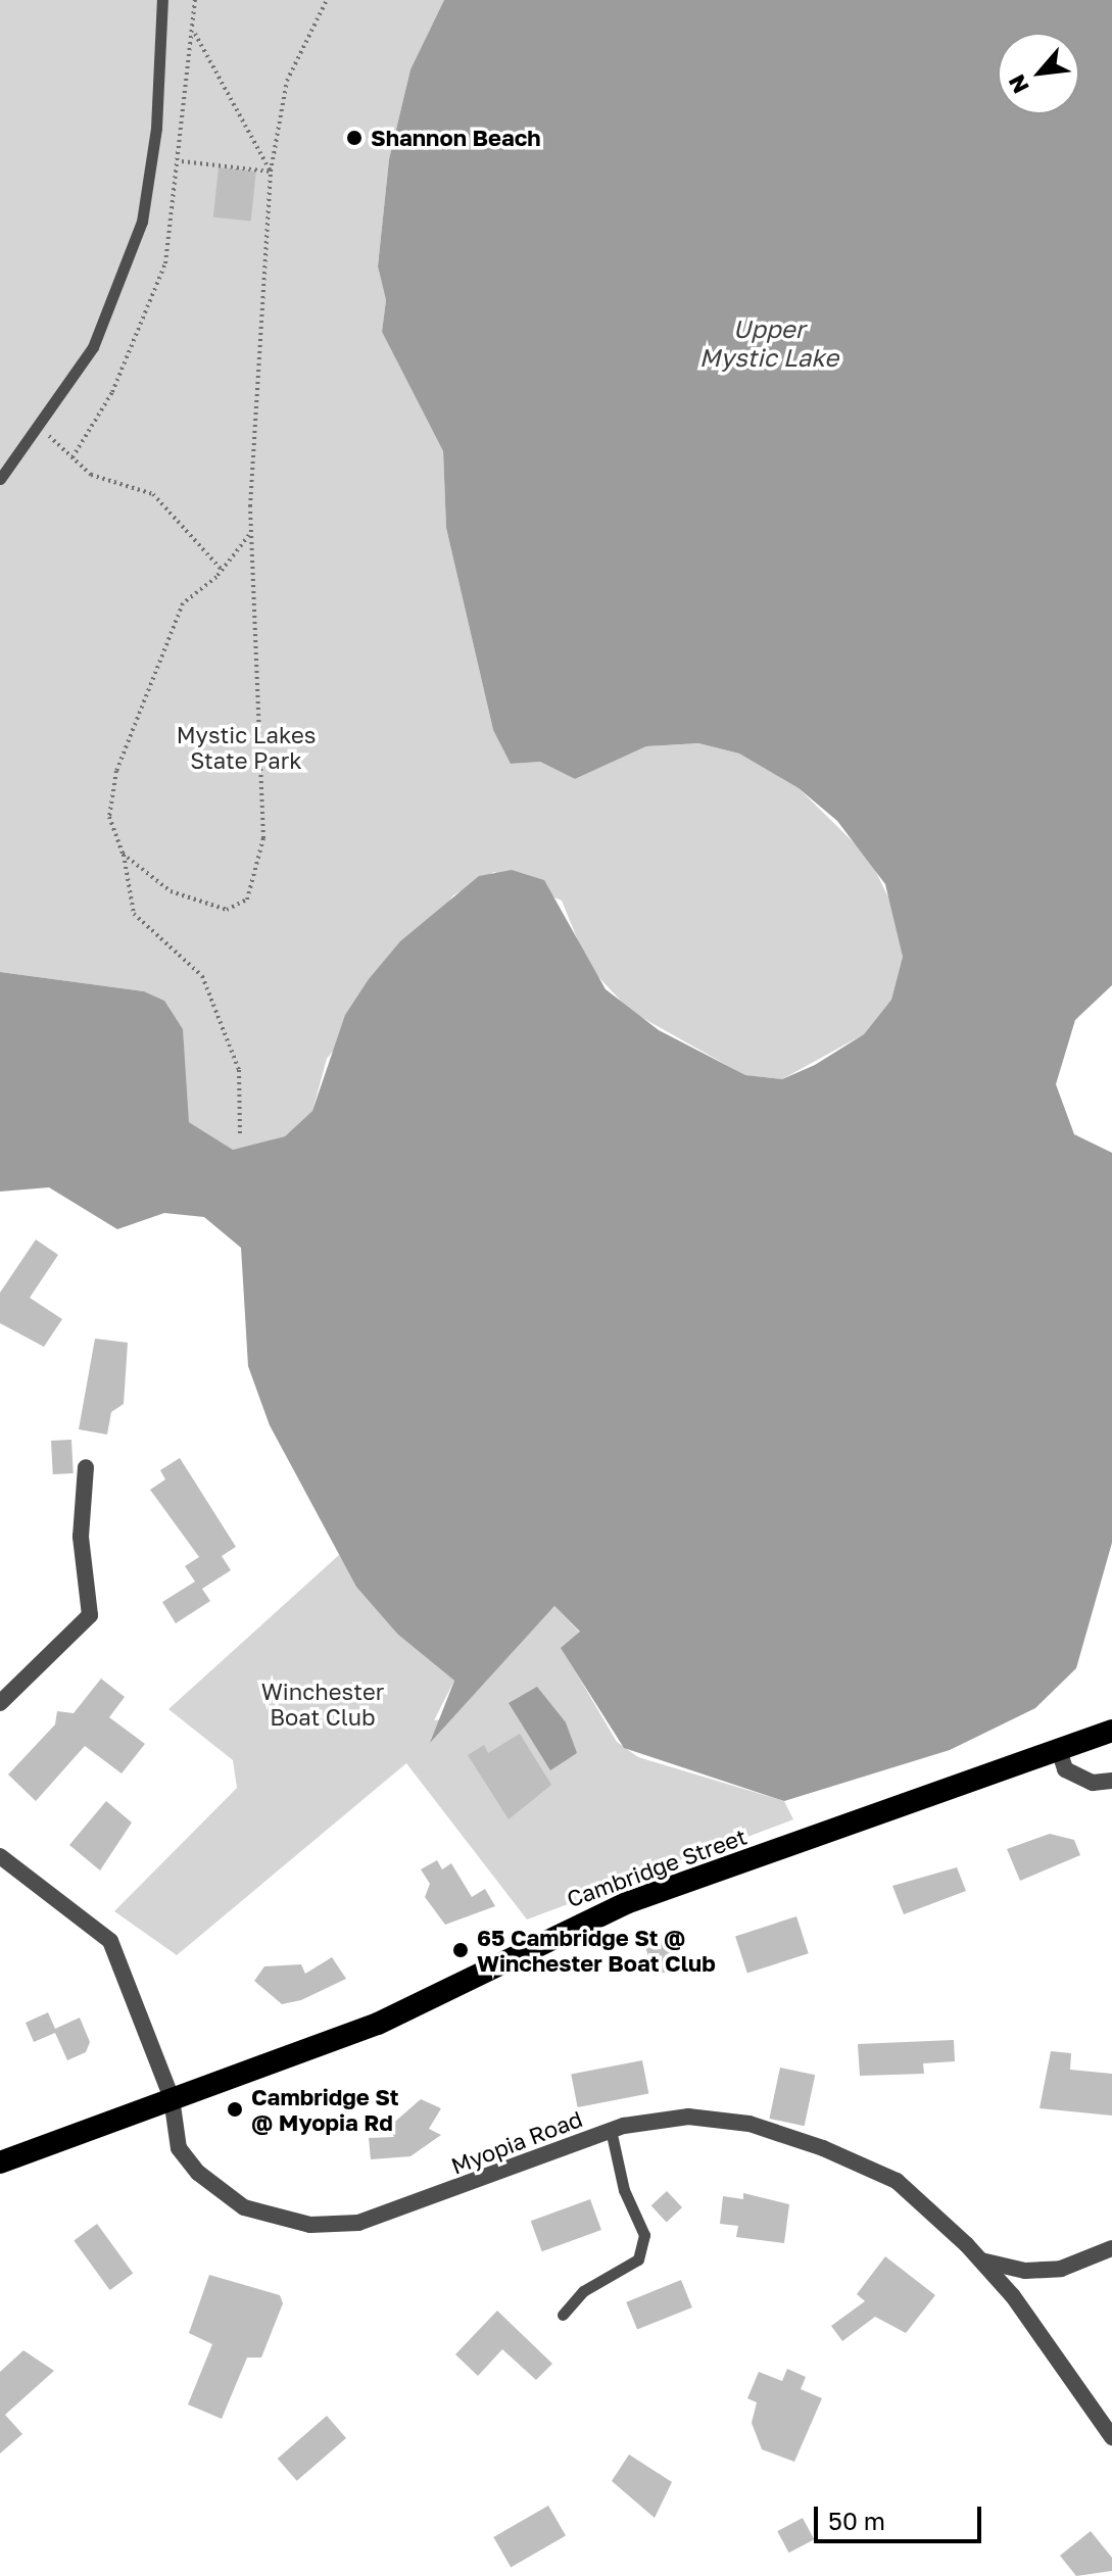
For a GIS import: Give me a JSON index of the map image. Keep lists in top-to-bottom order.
{
  "streets": {
    "highway": ["Cambridge Street"],
    "street": ["Myopia Road"]
  },
  "crossings": [
    ["Cambridge Street", "Myopia Road"]
  ],
  "water": ["Upper Mystic Lake"],
  "parks": ["Mystic Lakes State Park", "Winchester Boat Club"],
  "places": ["Shannon Beach", "65 Cambridge St @ Winchester Boat Club", "Cambridge St @ Myopia Rd"],
  "scale_bar": "50 m",
  "north": "bottom left"
}
